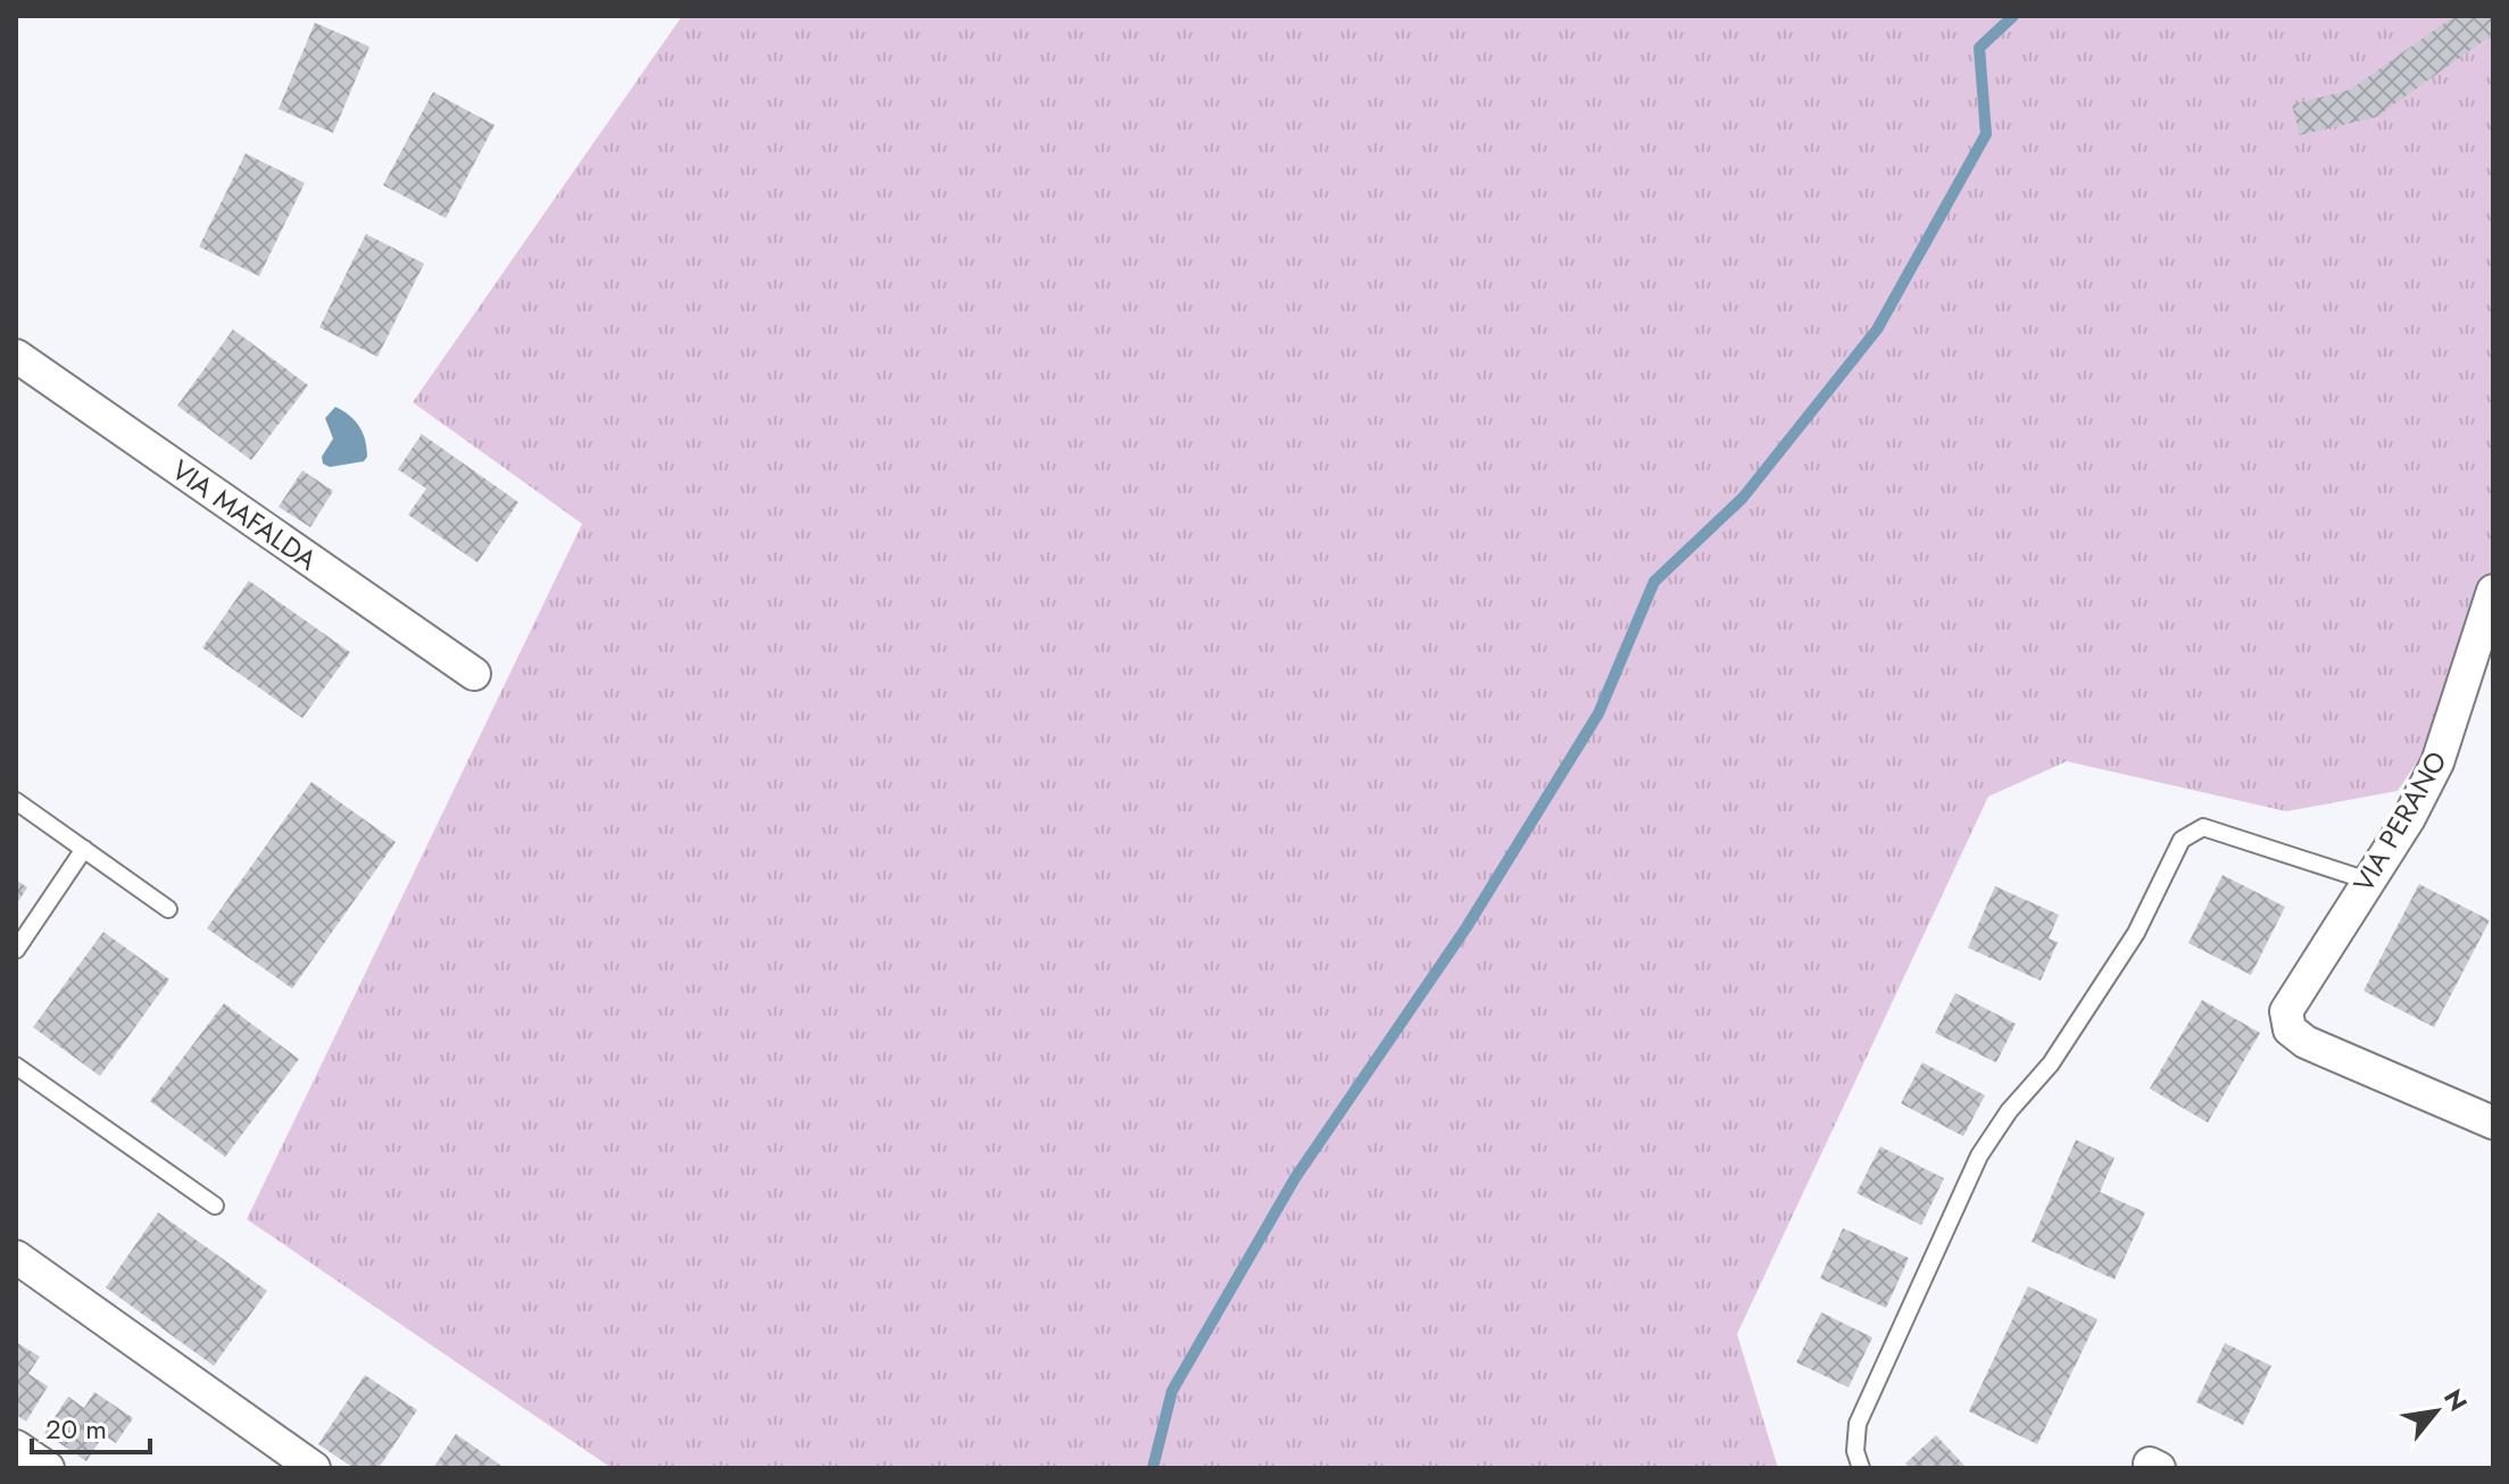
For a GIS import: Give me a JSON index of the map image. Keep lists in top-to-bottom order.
{
  "streets": {
    "street": ["VIA MAFALDA", "VIA PERANO"]
  },
  "scale_bar": "20 m",
  "north": "top right"
}
